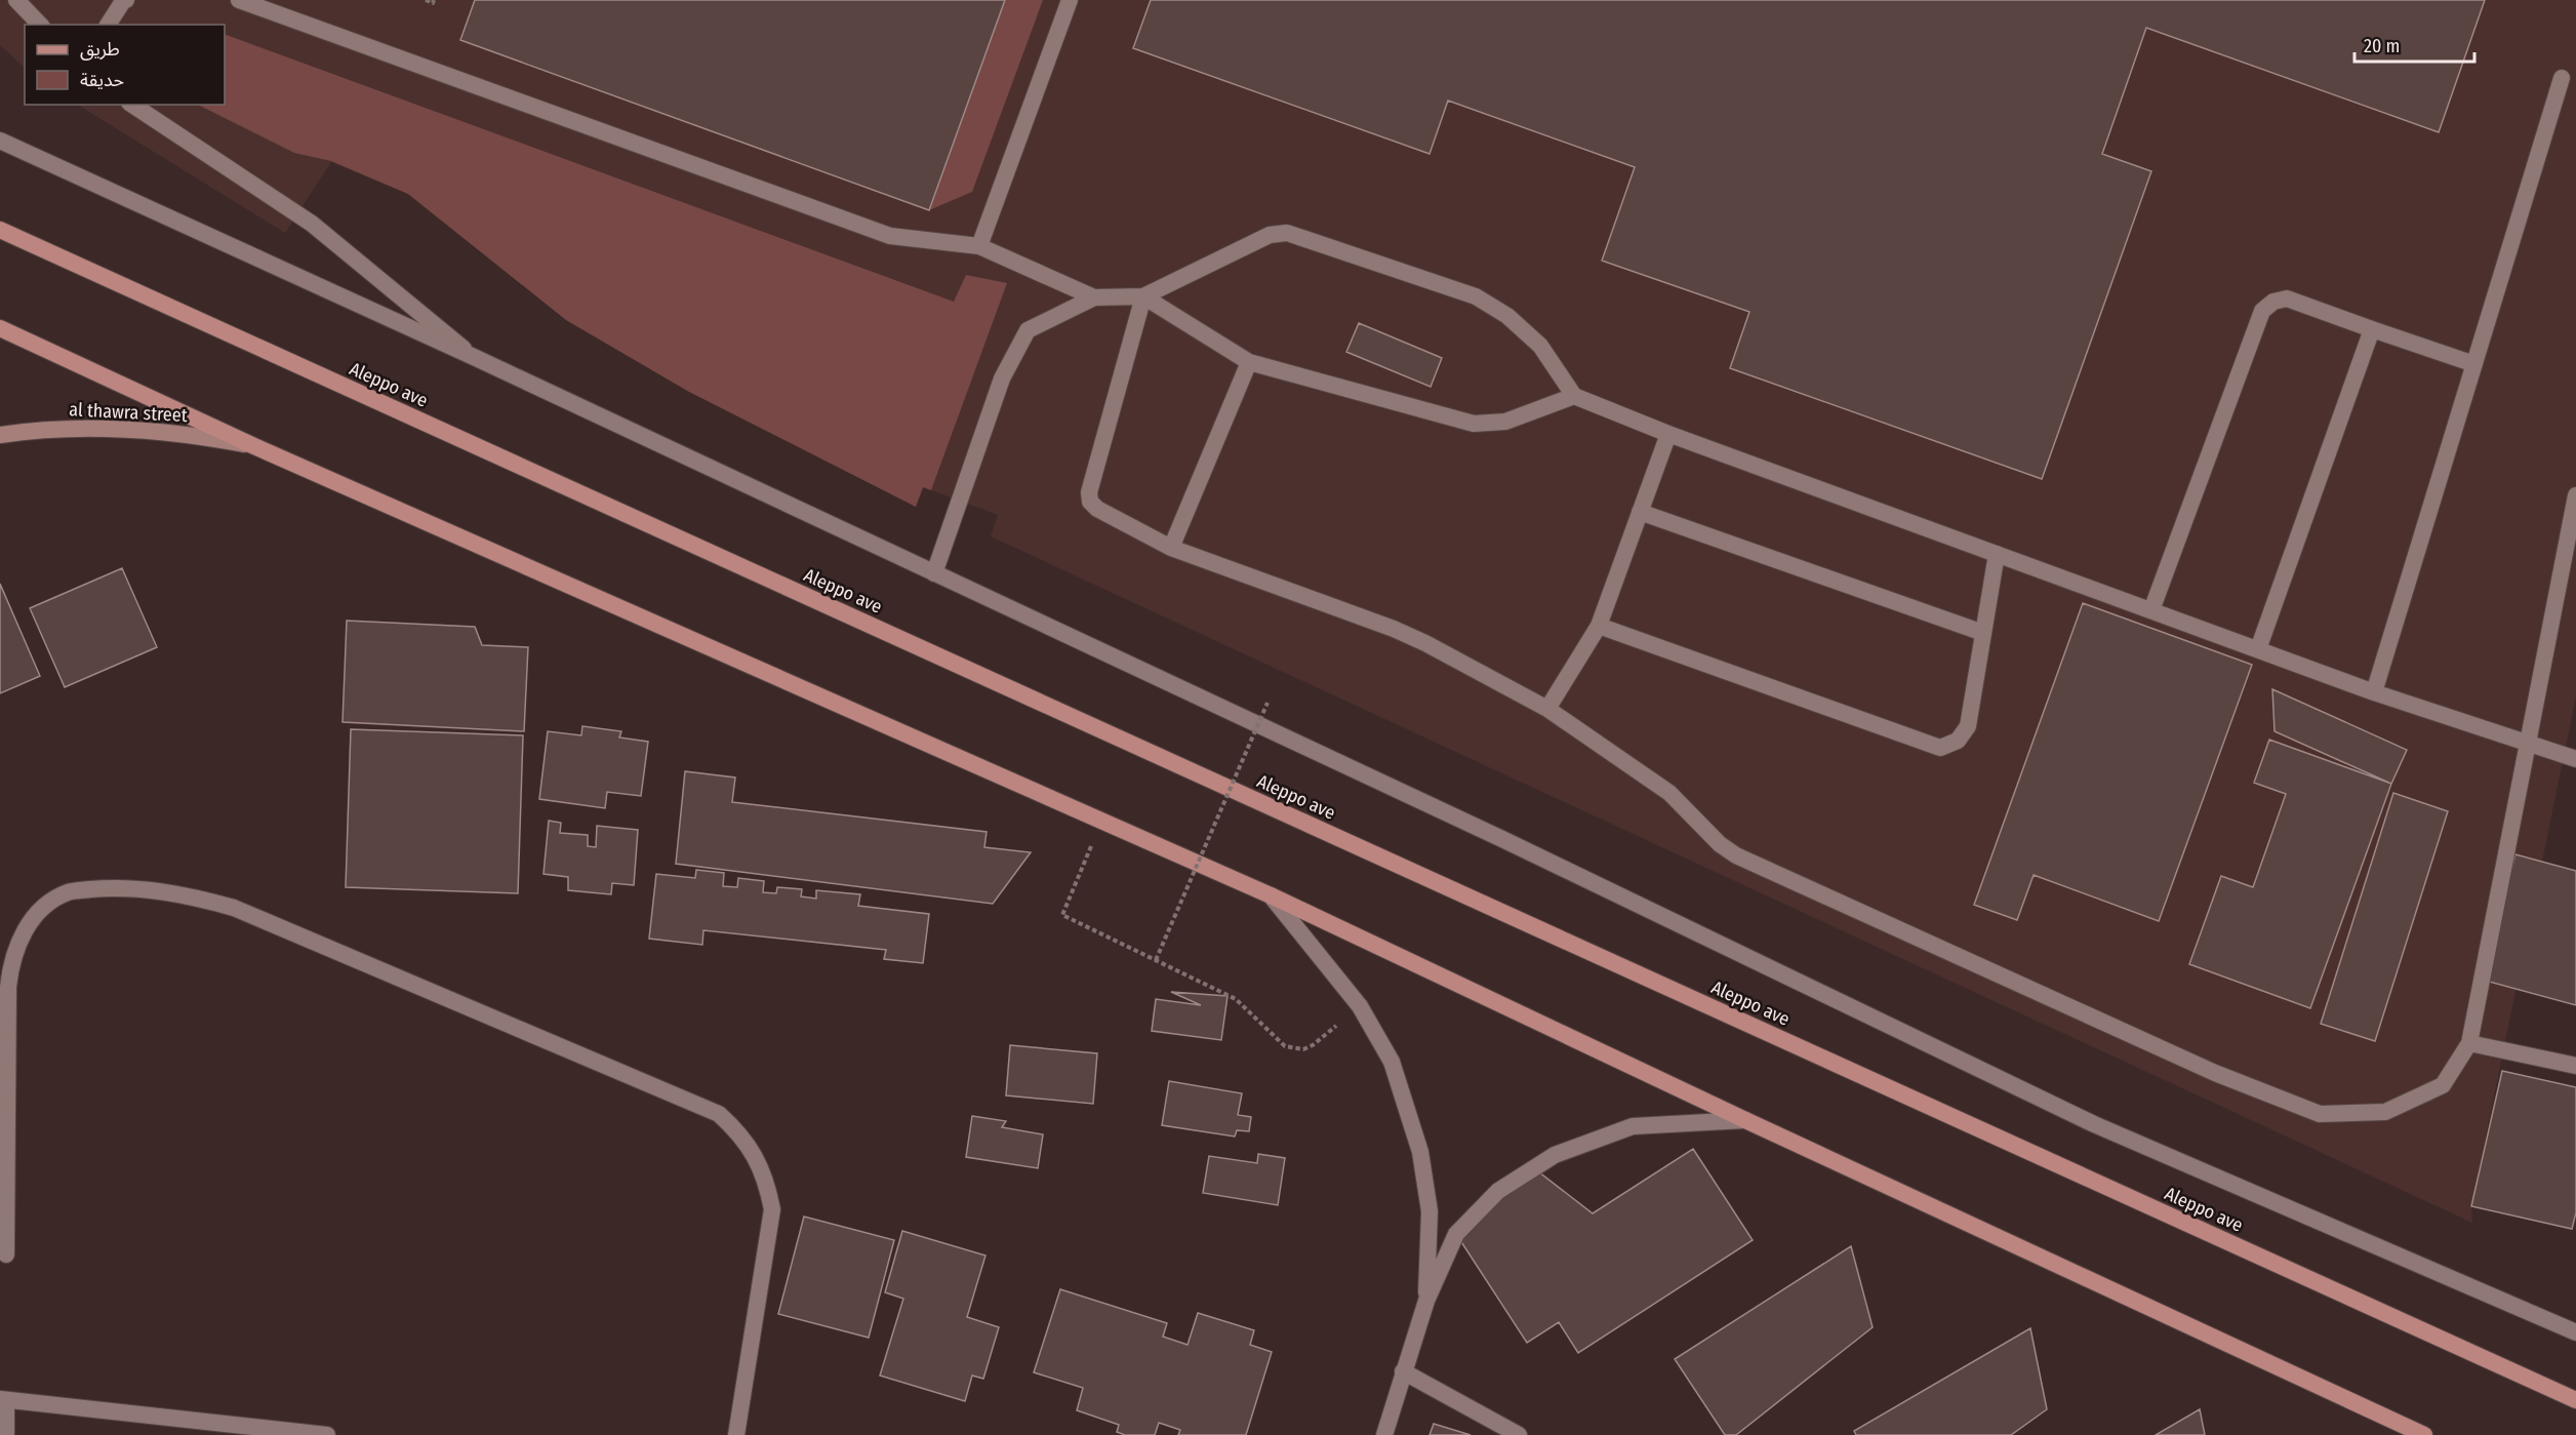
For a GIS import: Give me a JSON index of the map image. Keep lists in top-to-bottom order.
{
  "streets": {
    "main road": ["Aleppo ave", "al thawra street"]
  },
  "legend": ["طريق", "حديقة"],
  "scale_bar": "20 m"
}
